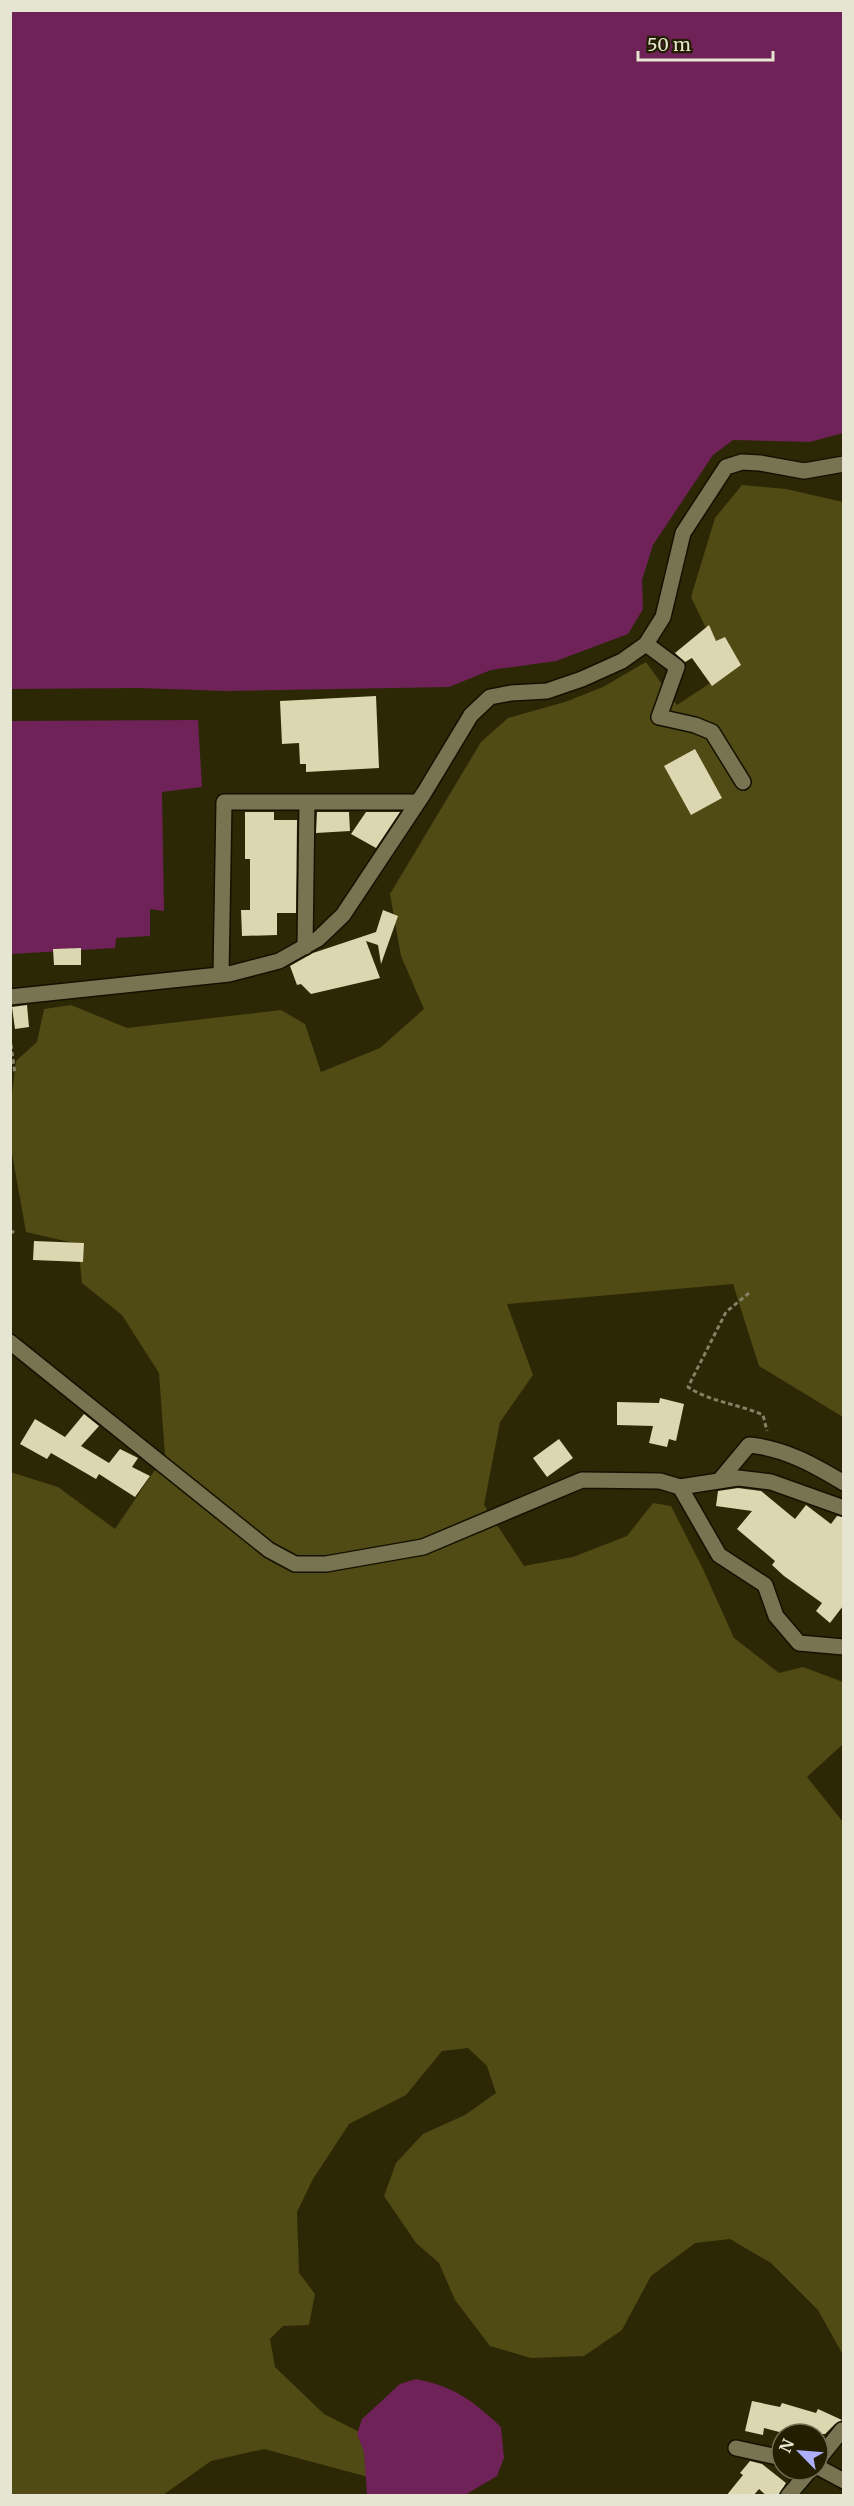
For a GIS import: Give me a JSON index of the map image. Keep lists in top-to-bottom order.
{
  "scale_bar": "50 m",
  "north": "top left"
}
